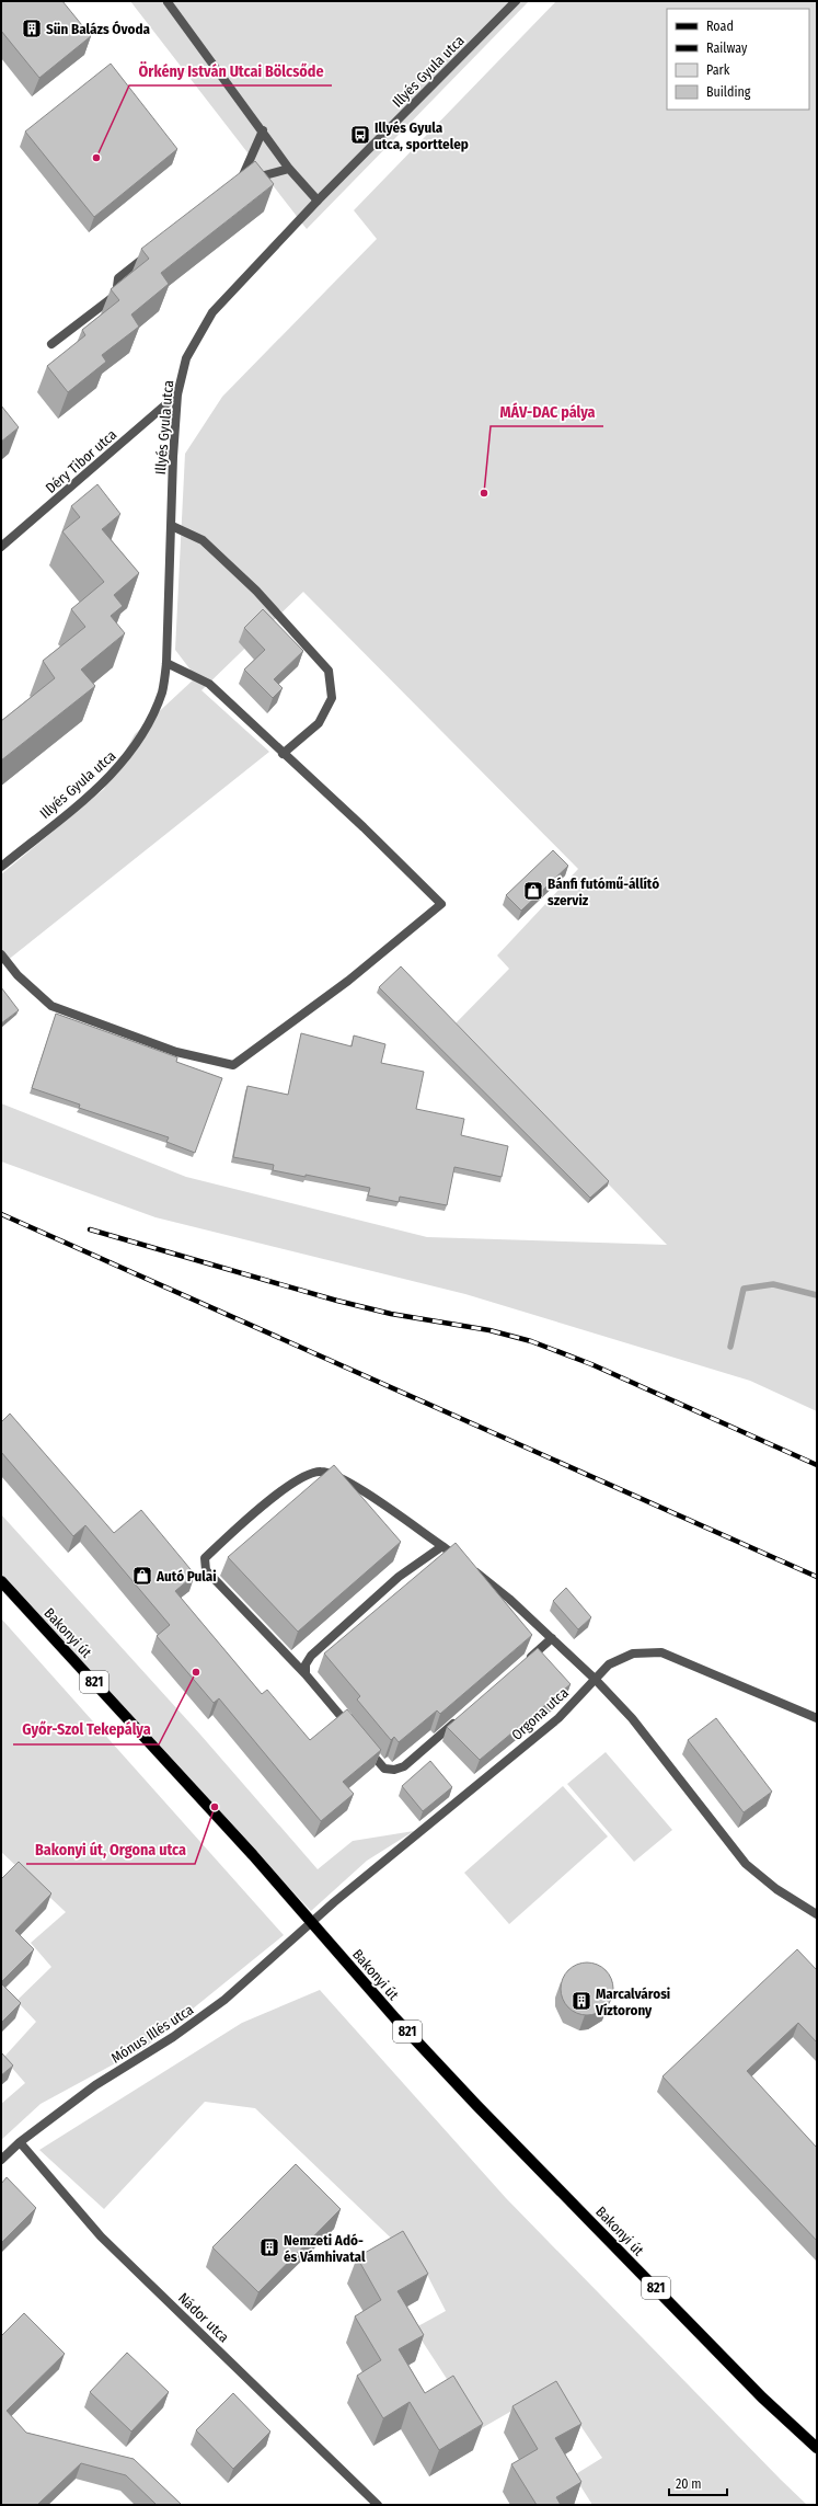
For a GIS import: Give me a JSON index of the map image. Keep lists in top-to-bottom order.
{
  "streets": {
    "main road": ["Bakonyi út", "821"],
    "street": [
      "Illyés Gyula utca",
      "Déry Tibor utca",
      "Orgona utca",
      "Mónus Illés utca",
      "Nádor utca"
    ]
  },
  "crossings": [
    ["Illyés Gyula utca", "Déry Tibor utca"],
    ["Bakonyi út", "Orgona utca"],
    ["Bakonyi út", "Mónus Illés utca"],
    ["Orgona utca", "Mónus Illés utca"],
    ["Mónus Illés utca", "Nádor utca"]
  ],
  "places": {
    "building": ["Sün Balázs Óvoda", "Marcalvárosi Víztorony", "Nemzeti Adó- és Vámhivatal"],
    "bus stop": ["Illyés Gyula utca, sporttelep"],
    "other": [
      "Örkény István Utcai Bölcsőde",
      "MÁV-DAC pálya",
      "Győr-Szol Tekepálya",
      "Bakonyi út, Orgona utca"
    ],
    "shop": ["Bánfi futómű-állító szerviz", "Autó Pulai"]
  },
  "legend": [
    "Road",
    "Railway",
    "Park",
    "Building"
  ],
  "scale_bar": "20 m"
}
